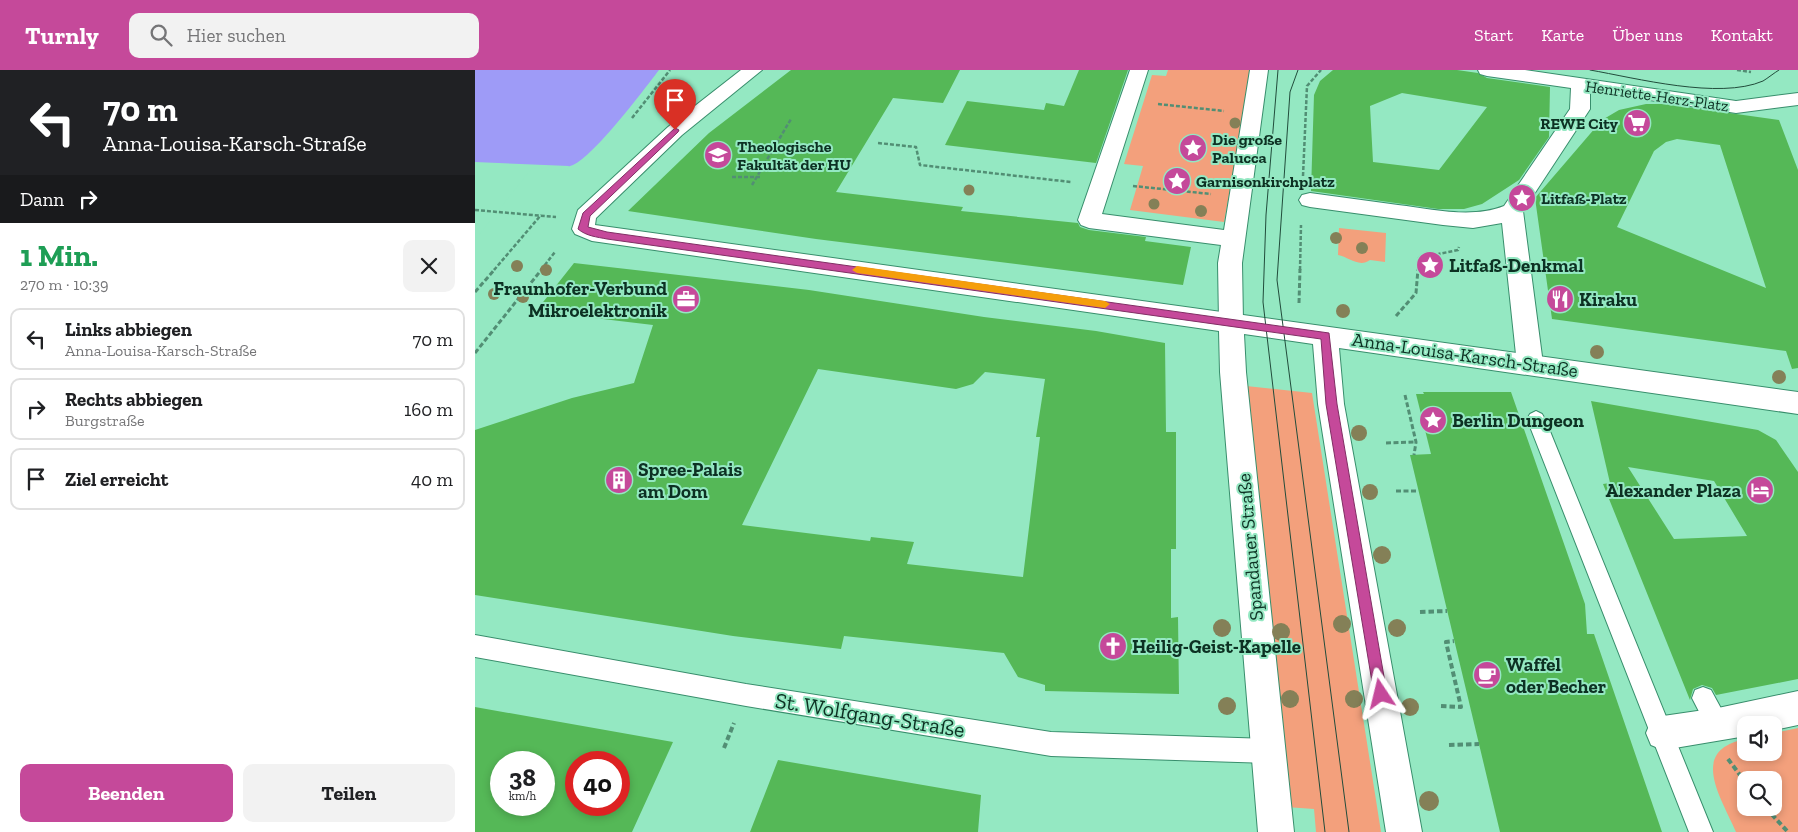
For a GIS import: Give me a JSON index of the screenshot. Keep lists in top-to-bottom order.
{
  "streets": {
    "street": ["Henriette-Herz-Platz", "Anna-Louisa-Karsch-Straße", "Spandauer Straße"],
    "lane": ["St. Wolfgang-Straße"]
  },
  "crossings": [
    ["Anna-Louisa-Karsch-Straße", "Spandauer Straße"],
    ["Spandauer Straße", "St. Wolfgang-Straße"]
  ],
  "places": {
    "supermarket": ["REWE City"],
    "place": [
      "Die große Palucca",
      "Garnisonkirchplatz",
      "Litfaß-Platz",
      "Litfaß-Denkmal",
      "Berlin Dungeon"
    ],
    "school or university": ["Theologische Fakultät der HU"],
    "office": ["Fraunhofer-Verbund Mikroelektronik"],
    "restaurant": ["Kiraku"],
    "building": ["Spree-Palais am Dom"],
    "hotel": ["Alexander Plaza"],
    "church": ["Heilig-Geist-Kapelle"],
    "cafe": ["Waffel oder Becher"]
  },
  "page": {
    "header": "Turnly",
    "search": "Hier suchen",
    "nav": [
      "Start",
      "Karte",
      "Über uns",
      "Kontakt"
    ],
    "turn": ["70 m", "Anna-Louisa-Karsch-Straße"],
    "then": "Dann",
    "heading": ["1 Min.", "270 m · 10:39"],
    "list": [
      {
        "name": "Links abbiegen",
        "note": "Anna-Louisa-Karsch-Straße",
        "value": "70 m"
      },
      {
        "name": "Rechts abbiegen",
        "note": "Burgstraße",
        "value": "160 m"
      },
      {
        "name": "Ziel erreicht",
        "value": "40 m"
      }
    ],
    "speed": "38 km/h",
    "limit": "40",
    "buttons": ["Beenden", "Teilen"]
  }
}
